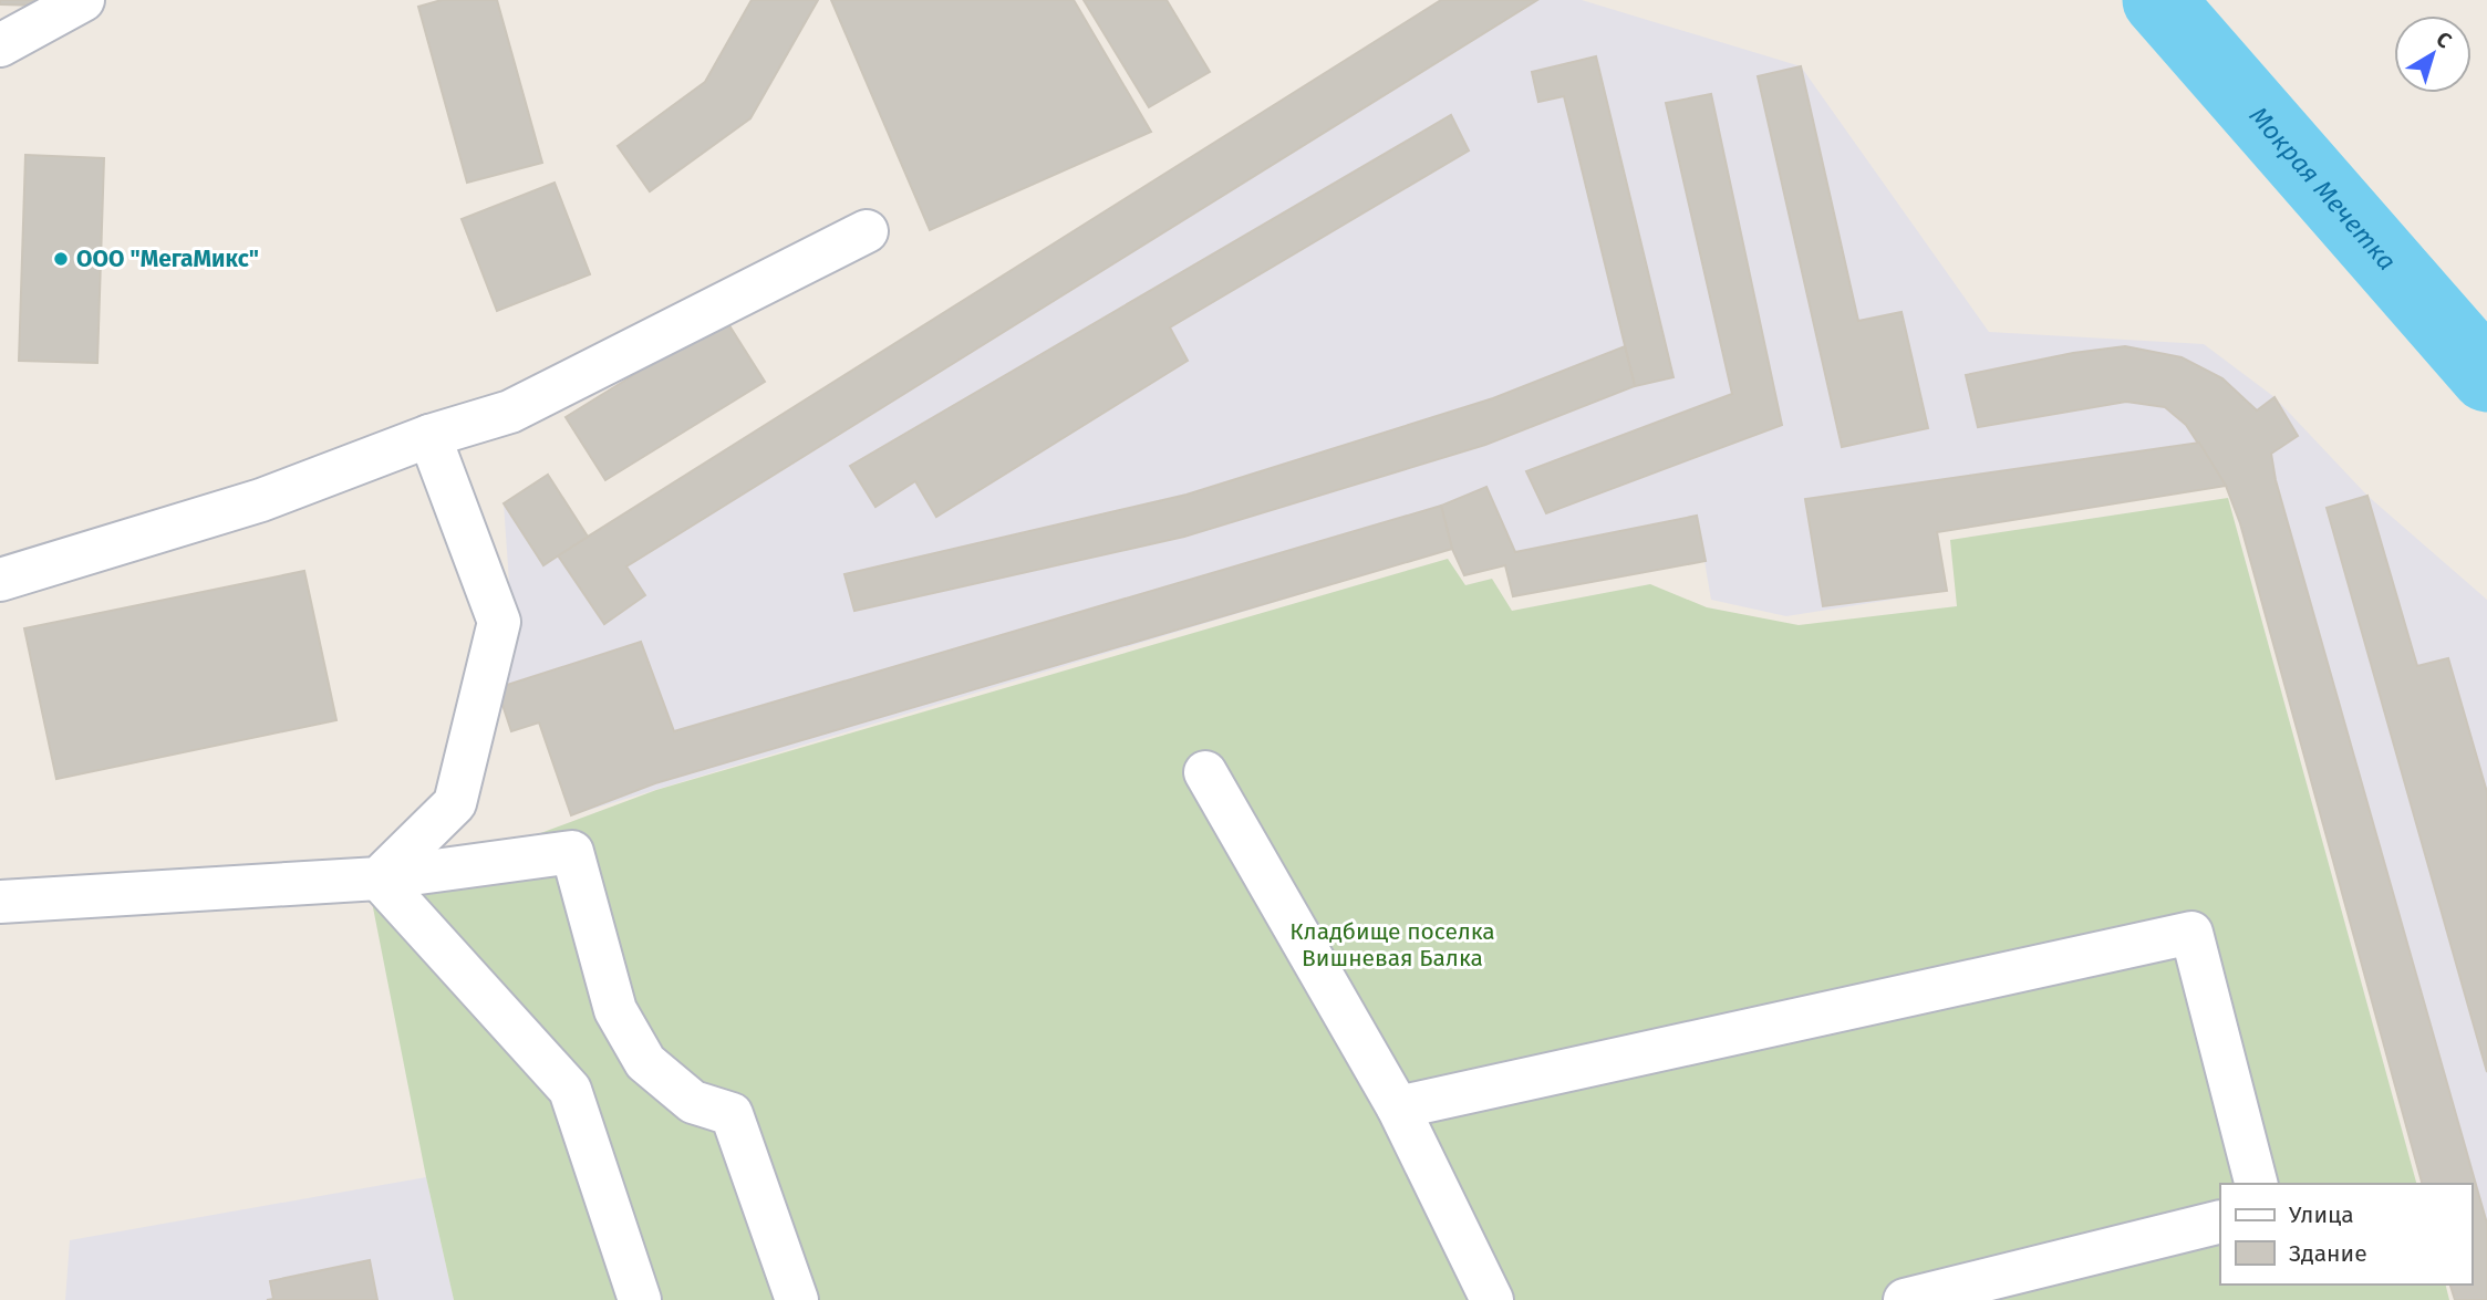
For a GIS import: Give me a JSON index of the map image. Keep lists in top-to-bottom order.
{
  "water": ["Мокрая Мечетка"],
  "parks": ["Кладбище поселка Вишневая Балка"],
  "places": ["ООО \"МегаМикс\""],
  "legend": ["Улица", "Здание"],
  "north": "top right"
}
